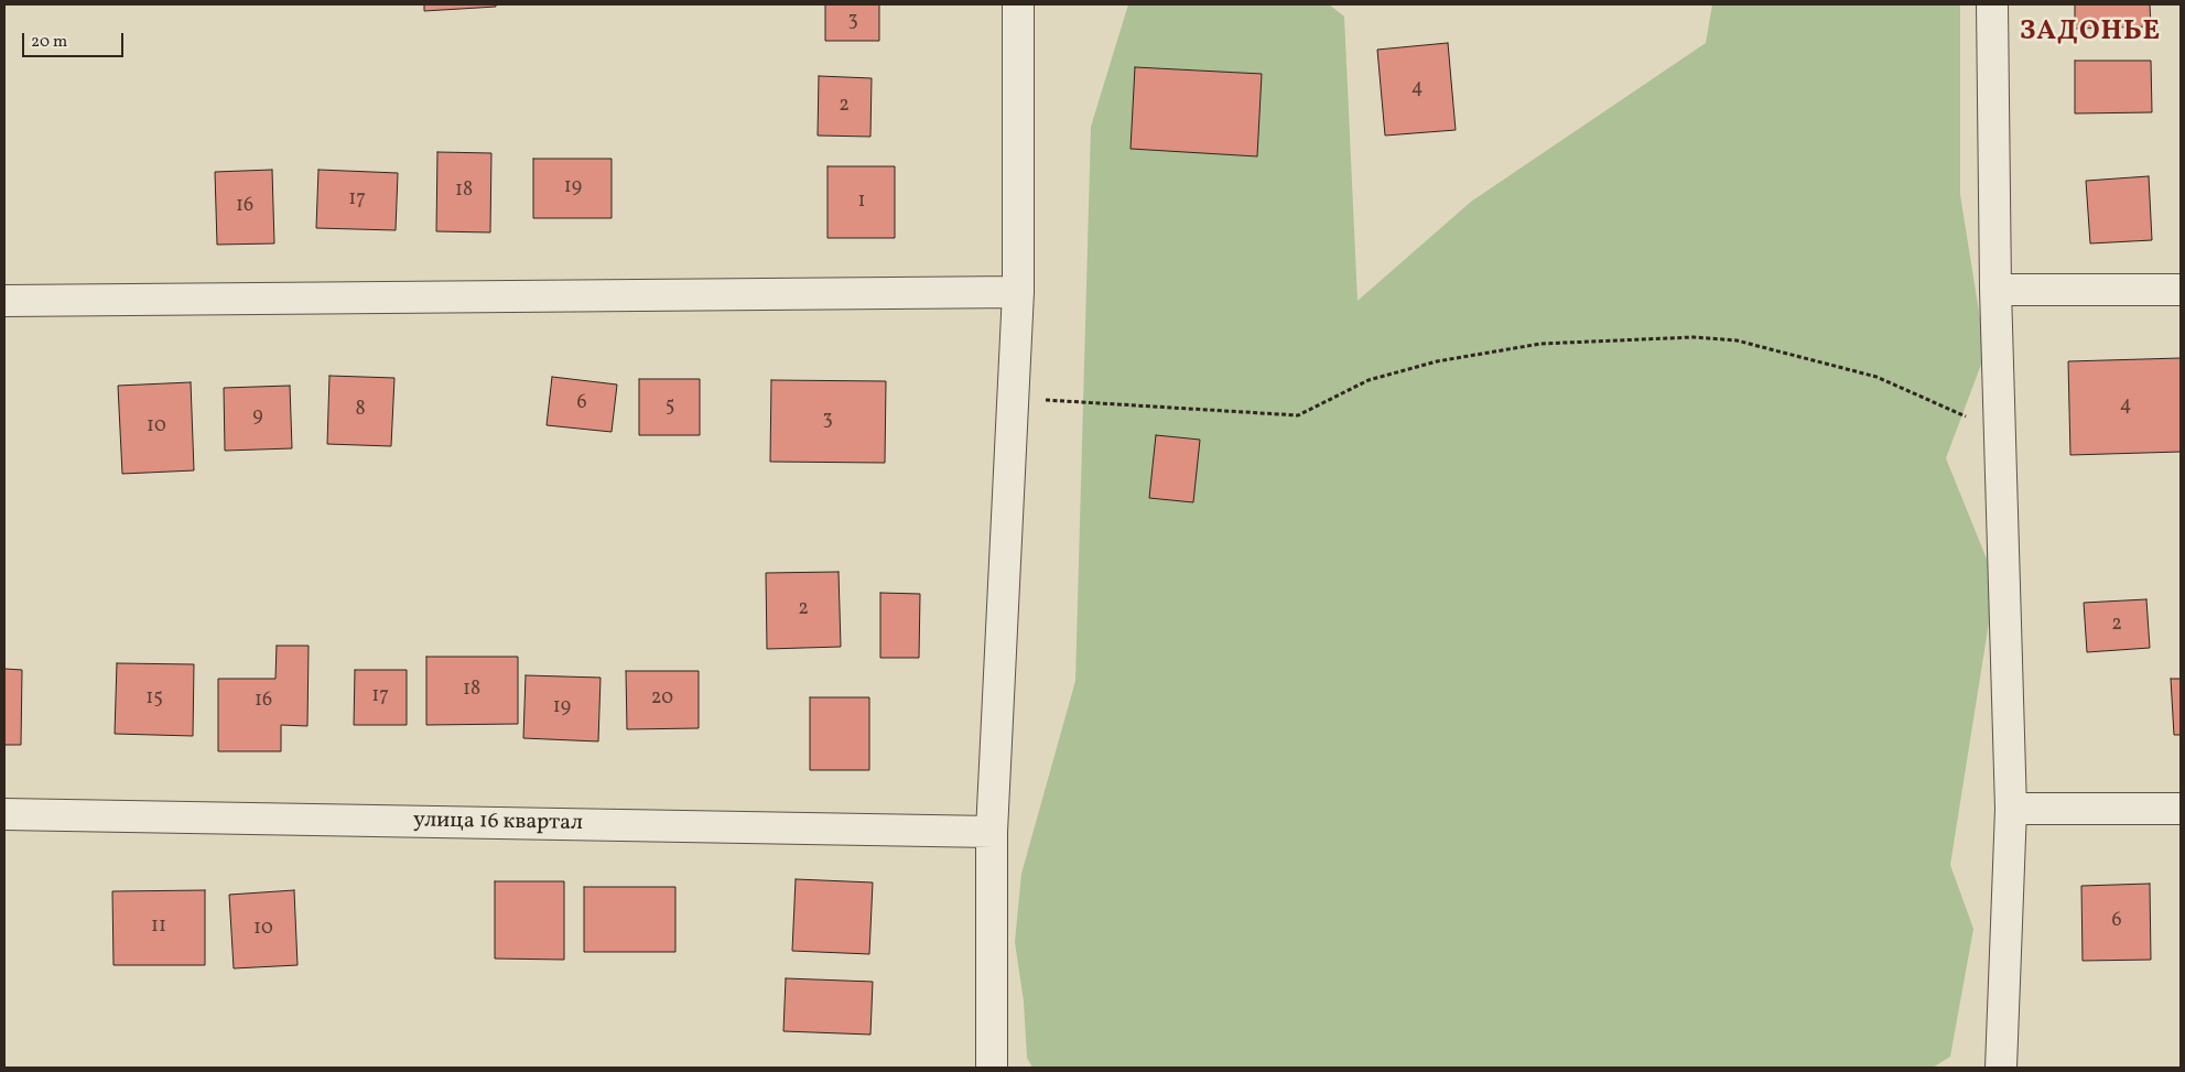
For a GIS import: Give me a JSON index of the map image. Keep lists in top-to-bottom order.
{
  "streets": {
    "street": ["улица 16 квартал"]
  },
  "districts": ["ЗАДОНЬЕ"],
  "house_numbers": [
    "3",
    "4",
    "2",
    "19",
    "18",
    "17",
    "1",
    "16",
    "6",
    "4",
    "5",
    "8",
    "9",
    "3",
    "10",
    "2",
    "2",
    "18",
    "17",
    "15",
    "20",
    "16",
    "19",
    "6",
    "11",
    "10"
  ],
  "scale_bar": "20 m"
}
